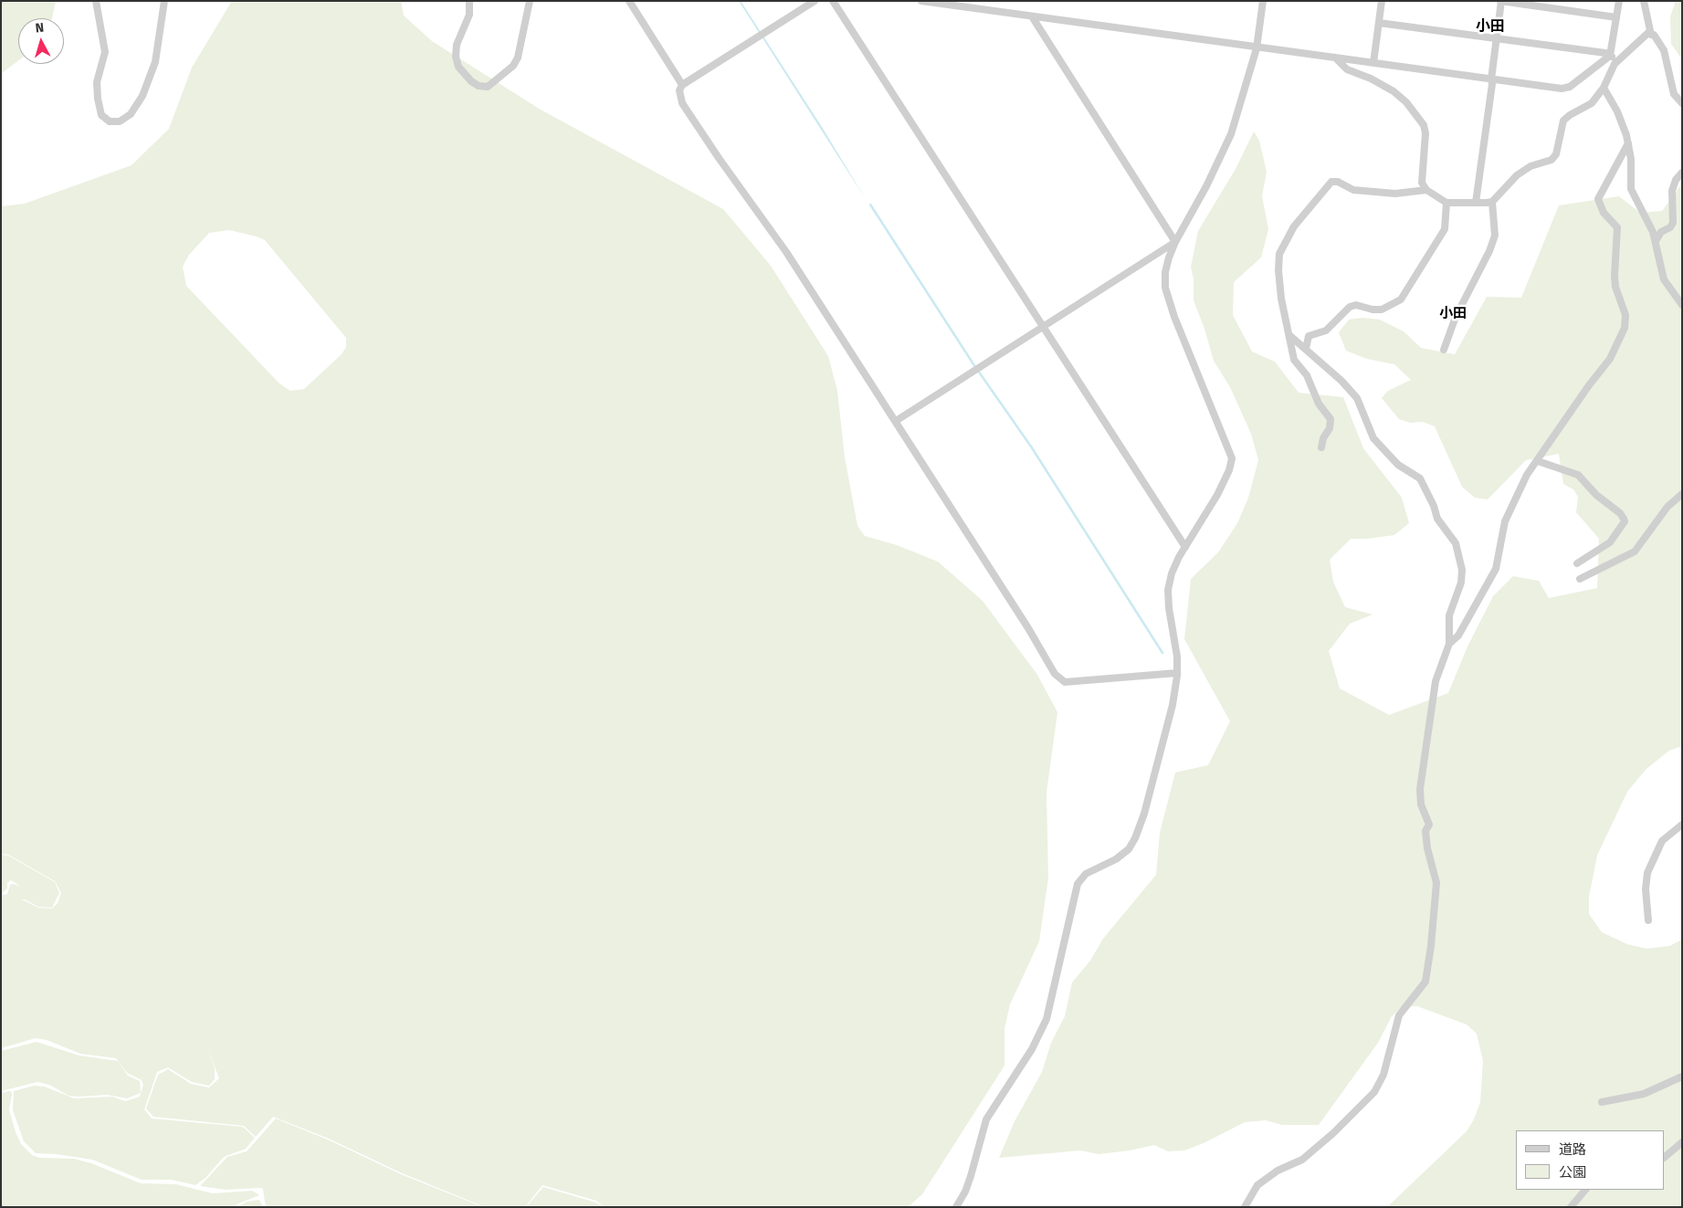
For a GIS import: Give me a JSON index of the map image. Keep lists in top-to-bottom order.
{
  "districts": ["小田", "小田"],
  "legend": ["道路", "公園"],
  "north": "top"
}
